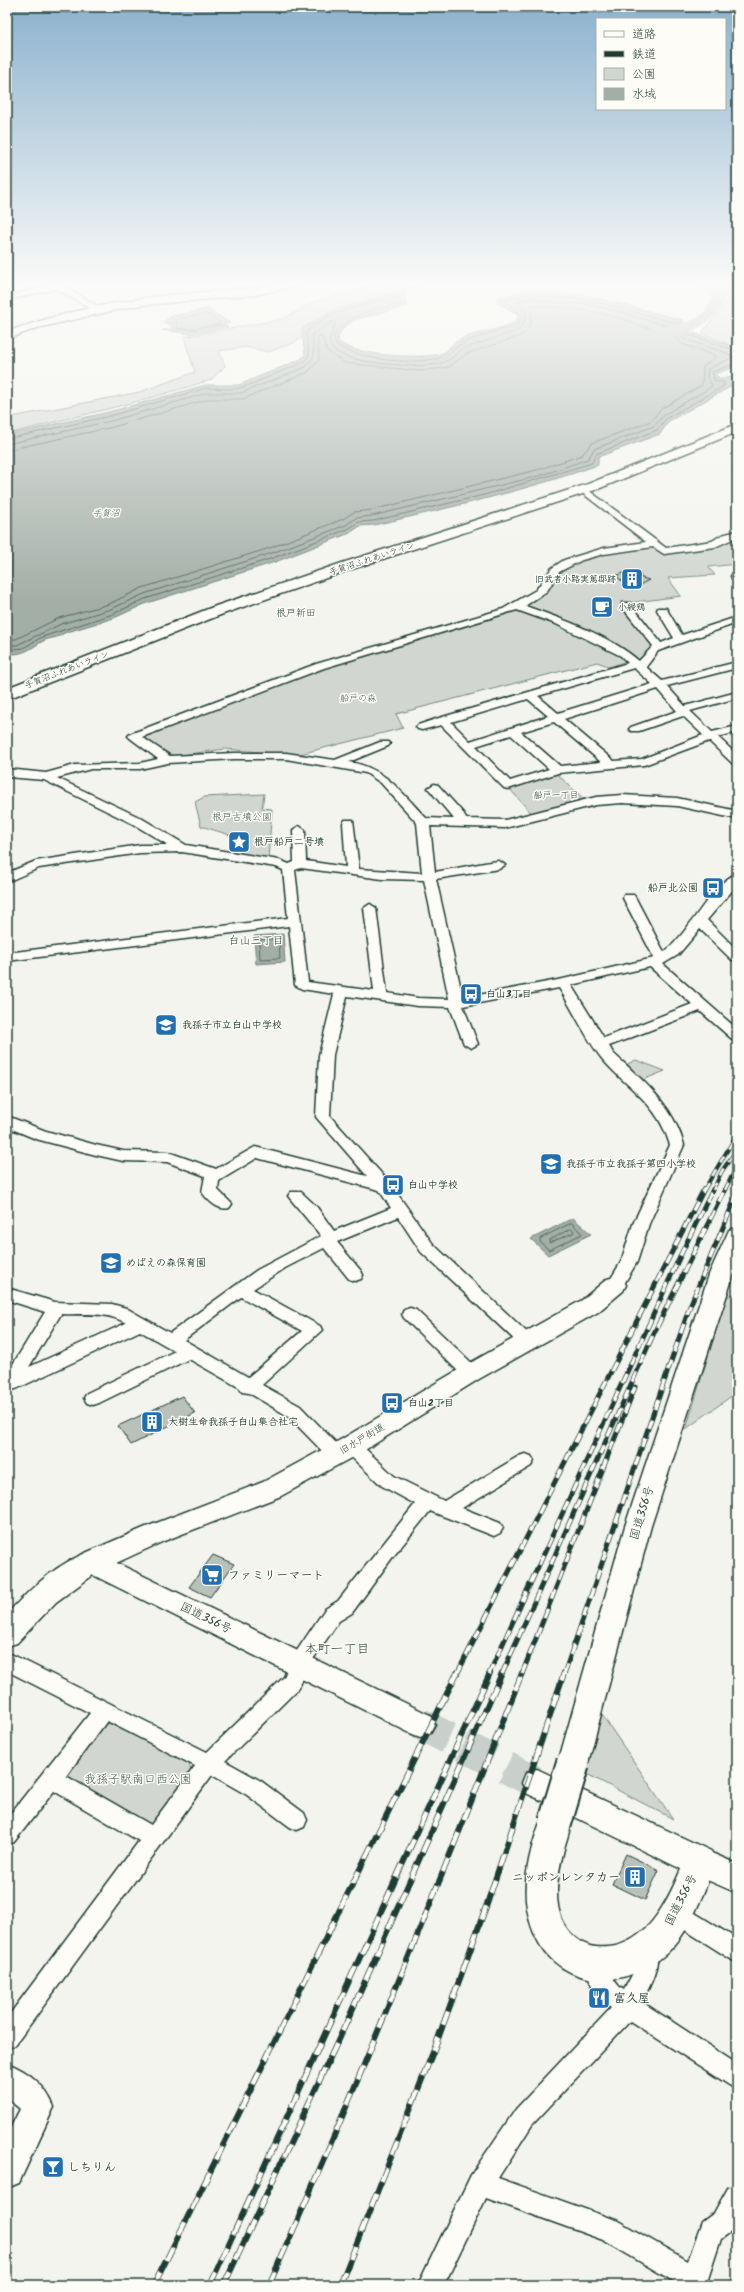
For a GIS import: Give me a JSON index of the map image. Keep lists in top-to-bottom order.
{
  "streets": {
    "highway": ["国道356号"],
    "street": ["手賀沼ふれあいライン", "旧水戸街道"]
  },
  "crossings": [
    ["旧水戸街道", "国道356号"]
  ],
  "districts": [
    "根戸新田",
    "船戸一丁目",
    "白山三丁目",
    "本町一丁目"
  ],
  "water": ["手賀沼"],
  "parks": ["船戸の森", "根戸古墳公園", "我孫子駅南口西公園"],
  "places": {
    "building": ["旧武者小路実篤邸跡", "大樹生命我孫子白山集合社宅", "ニッポンレンタカー"],
    "cafe": ["小綬鶏"],
    "place": ["根戸船戸二号墳"],
    "bus stop": [
      "船戸北公園",
      "白山3丁目",
      "白山中学校",
      "白山2丁目"
    ],
    "school or university": ["我孫子市立白山中学校", "我孫子市立我孫子第四小学校", "めばえの森保育園"],
    "supermarket": ["ファミリーマート"],
    "restaurant": ["富久屋"],
    "bar": ["しちりん"]
  },
  "legend": [
    "道路",
    "鉄道",
    "公園",
    "水域"
  ]
}
